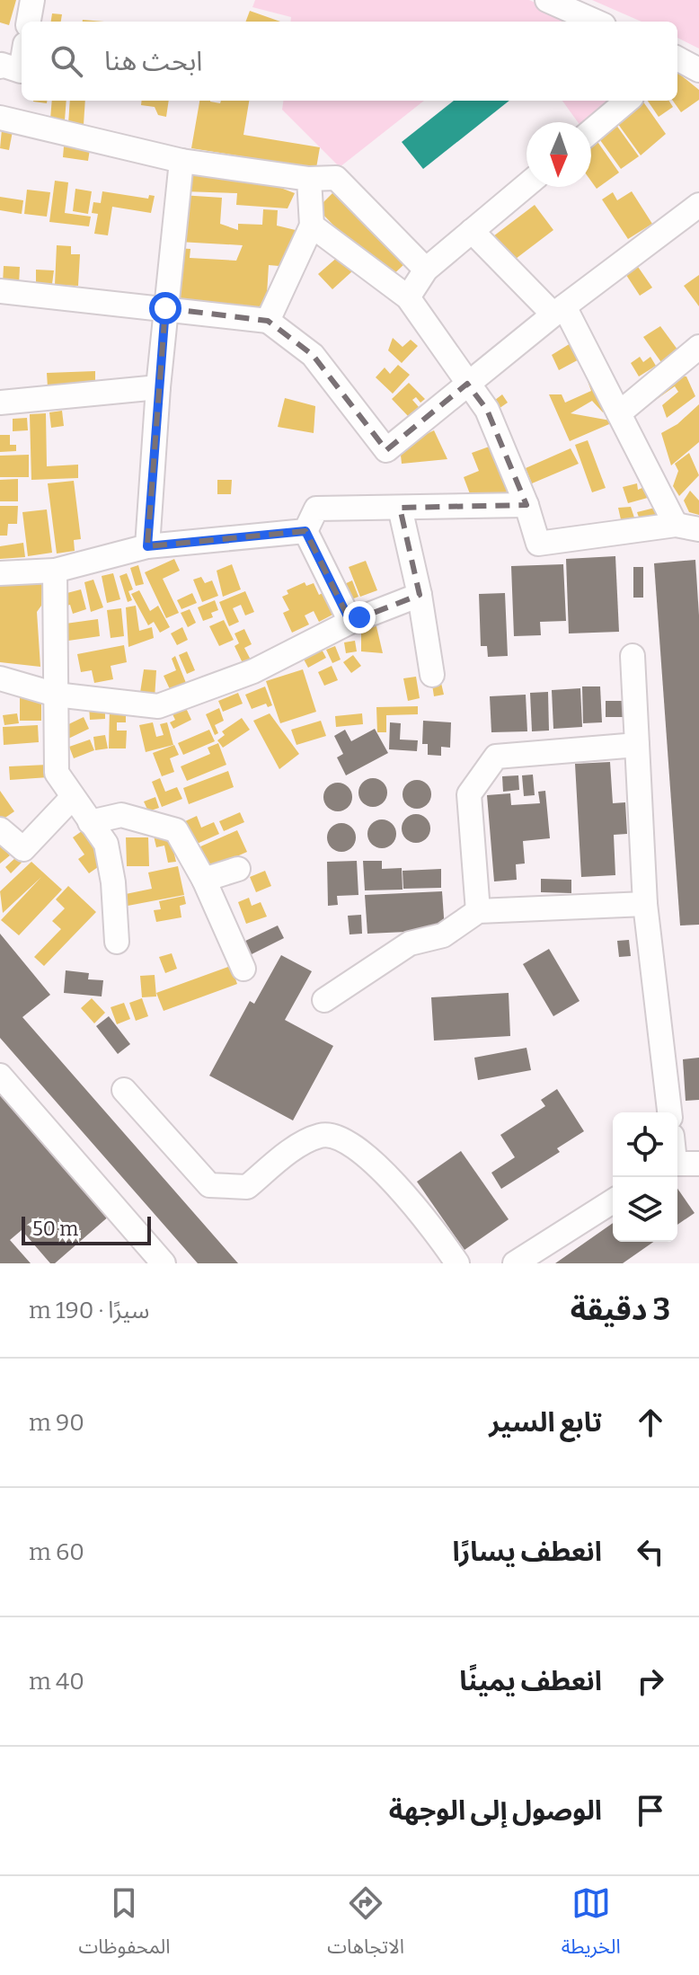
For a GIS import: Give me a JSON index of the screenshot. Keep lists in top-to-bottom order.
{
  "scale_bar": "50 m",
  "north": "bottom",
  "page": {
    "search": "ابحث هنا",
    "scale": "50 m",
    "heading": ["3 دقيقة", "سيرًا · 190 m"],
    "list": [
      ["تابع السير", "90 m"],
      ["انعطف يسارًا", "60 m"],
      ["انعطف يمينًا", "40 m"],
      "الوصول إلى الوجهة"
    ],
    "nav": ["الخريطة", "الاتجاهات", "المحفوظات"]
  }
}
